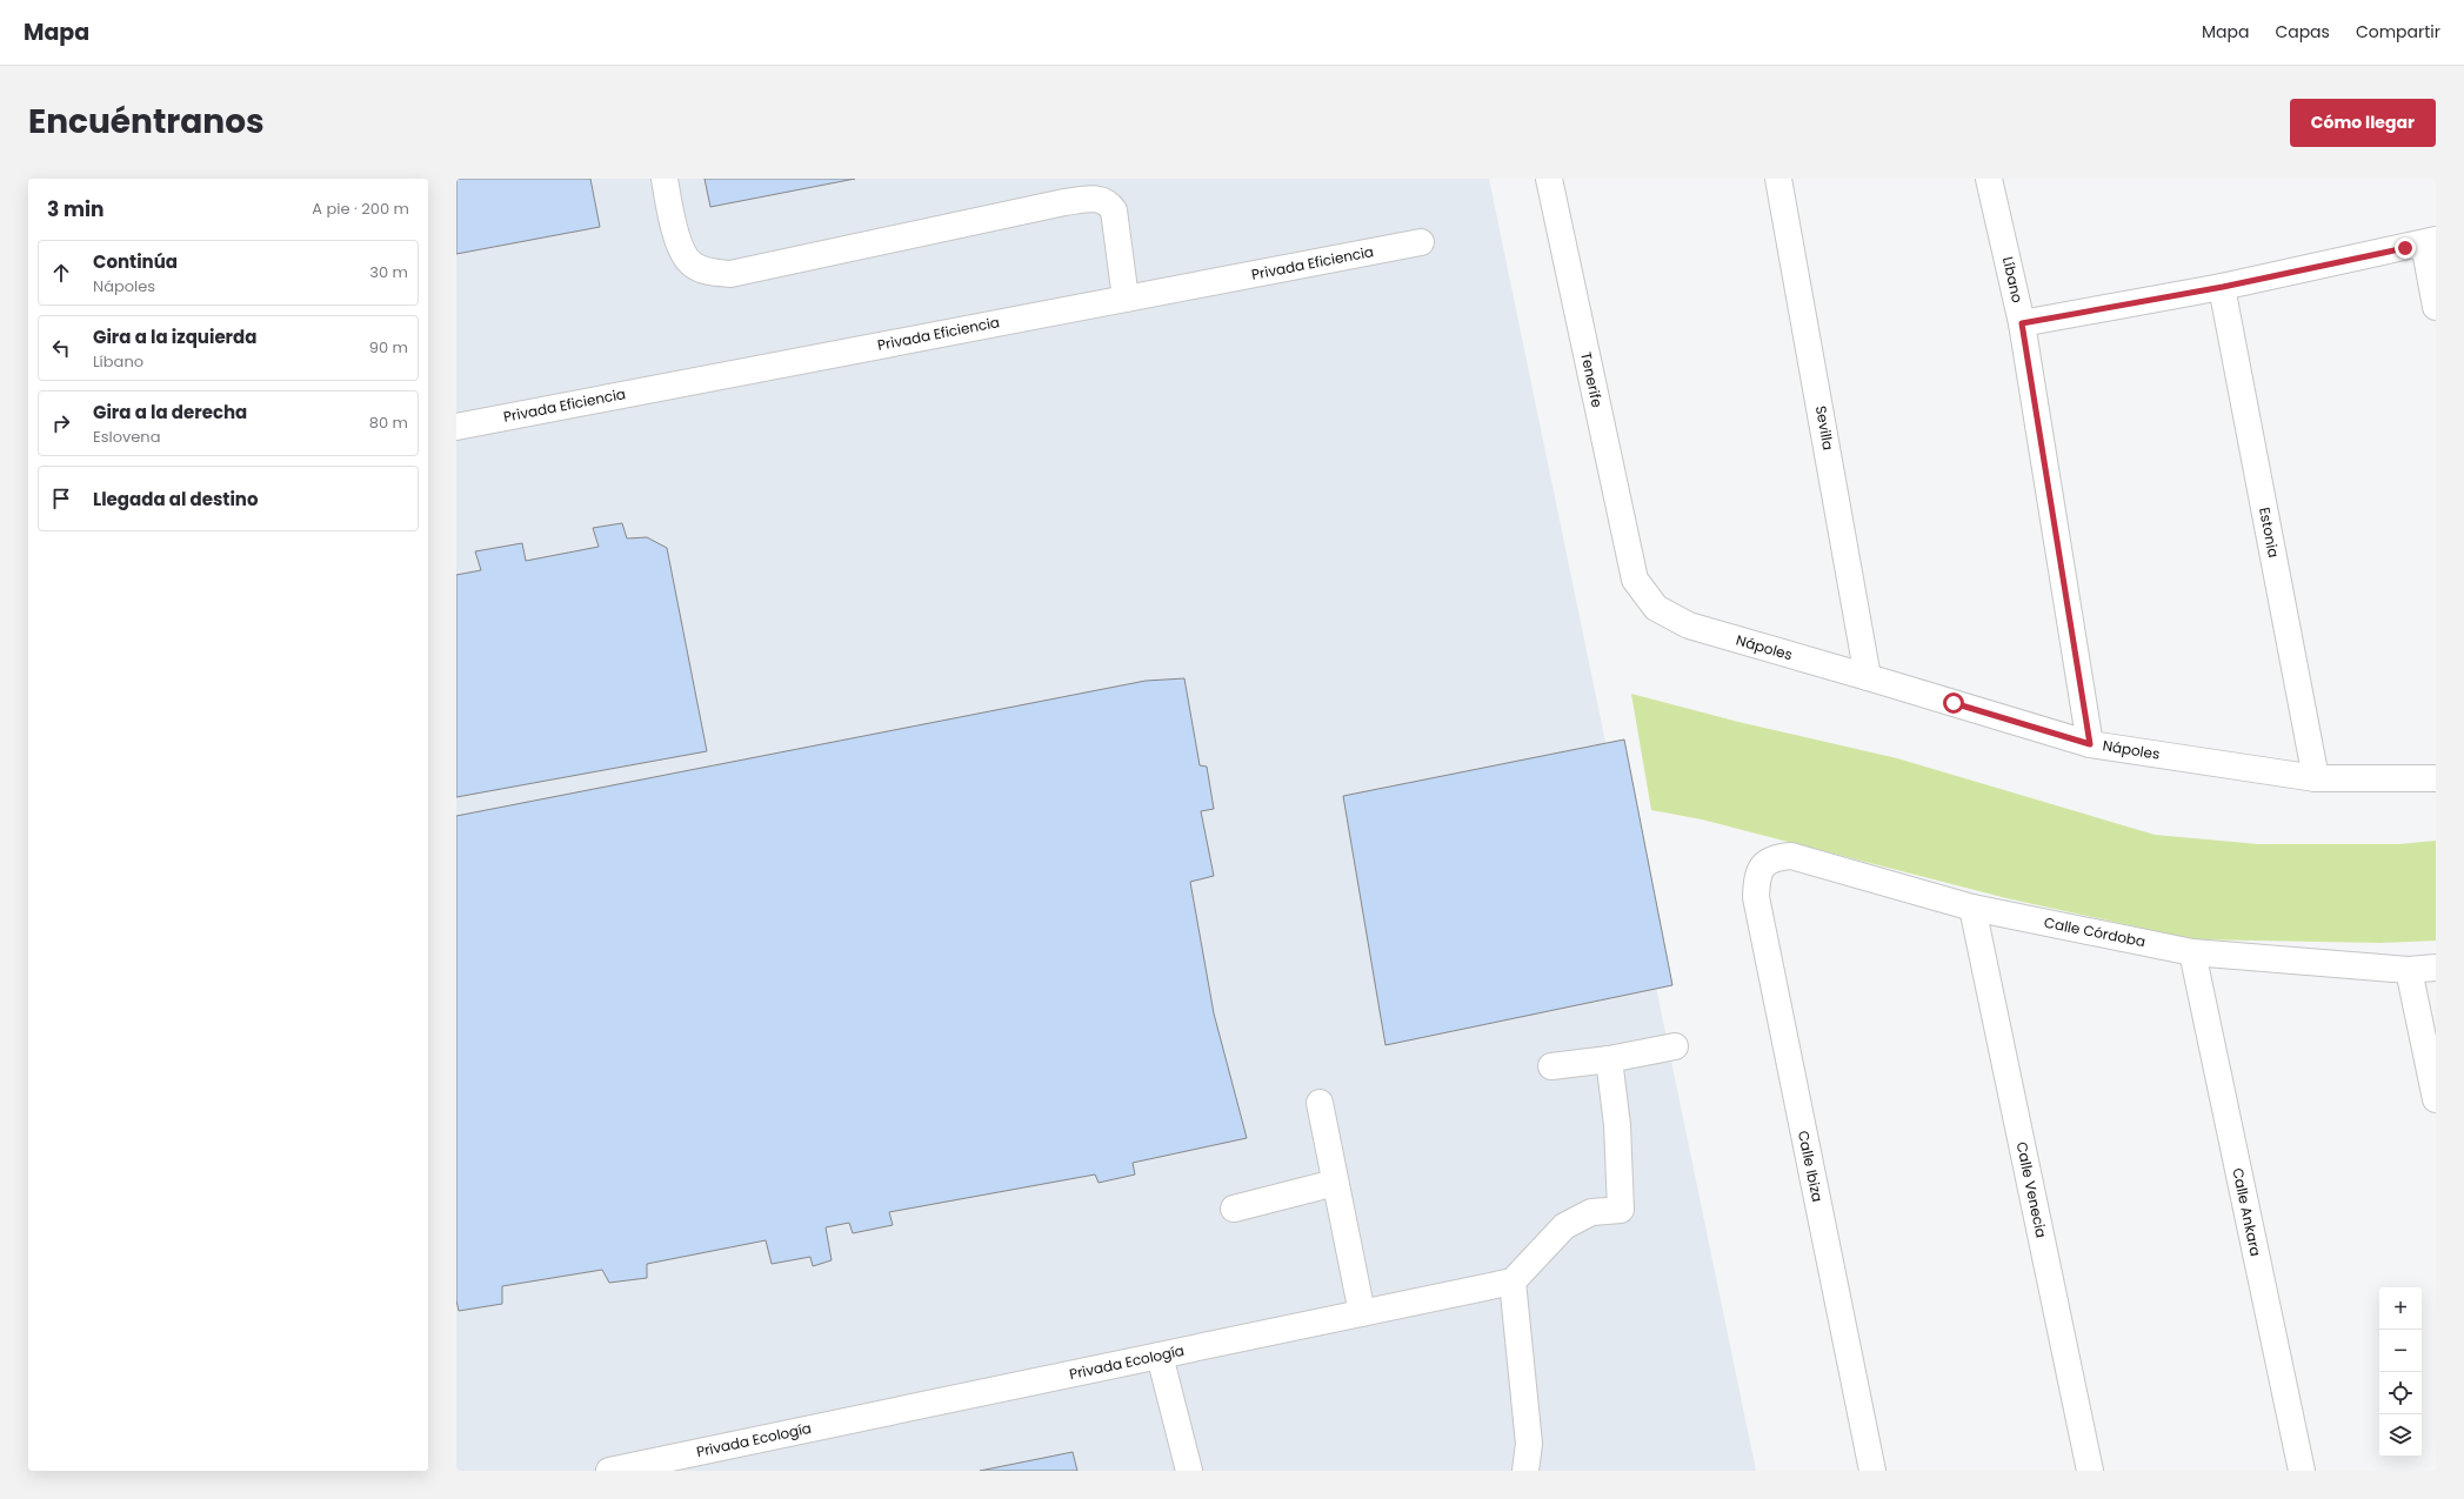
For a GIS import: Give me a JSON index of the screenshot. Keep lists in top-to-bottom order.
{
  "streets": {
    "street": [
      "Privada Eficiencia",
      "Líbano",
      "Tenerife",
      "Sevilla",
      "Estonia",
      "Nápoles",
      "Calle Córdoba",
      "Calle Ibiza",
      "Calle Venecia",
      "Calle Ankara",
      "Privada Ecología"
    ]
  },
  "crossings": [
    ["Líbano", "Nápoles"],
    ["Tenerife", "Nápoles"],
    ["Sevilla", "Nápoles"],
    ["Estonia", "Nápoles"],
    ["Calle Córdoba", "Calle Ibiza"],
    ["Calle Córdoba", "Calle Venecia"],
    ["Calle Córdoba", "Calle Ankara"]
  ],
  "page": {
    "header": "Mapa",
    "nav": ["Mapa", "Capas", "Compartir"],
    "title": "Encuéntranos",
    "buttons": "Cómo llegar",
    "heading": ["3 min", "A pie · 200 m"],
    "list": [
      ["Continúa", "Nápoles", "30 m"],
      ["Gira a la izquierda", "Líbano", "90 m"],
      ["Gira a la derecha", "Eslovena", "80 m"],
      "Llegada al destino"
    ],
    "map_buttons": ["+", "−"]
  }
}
